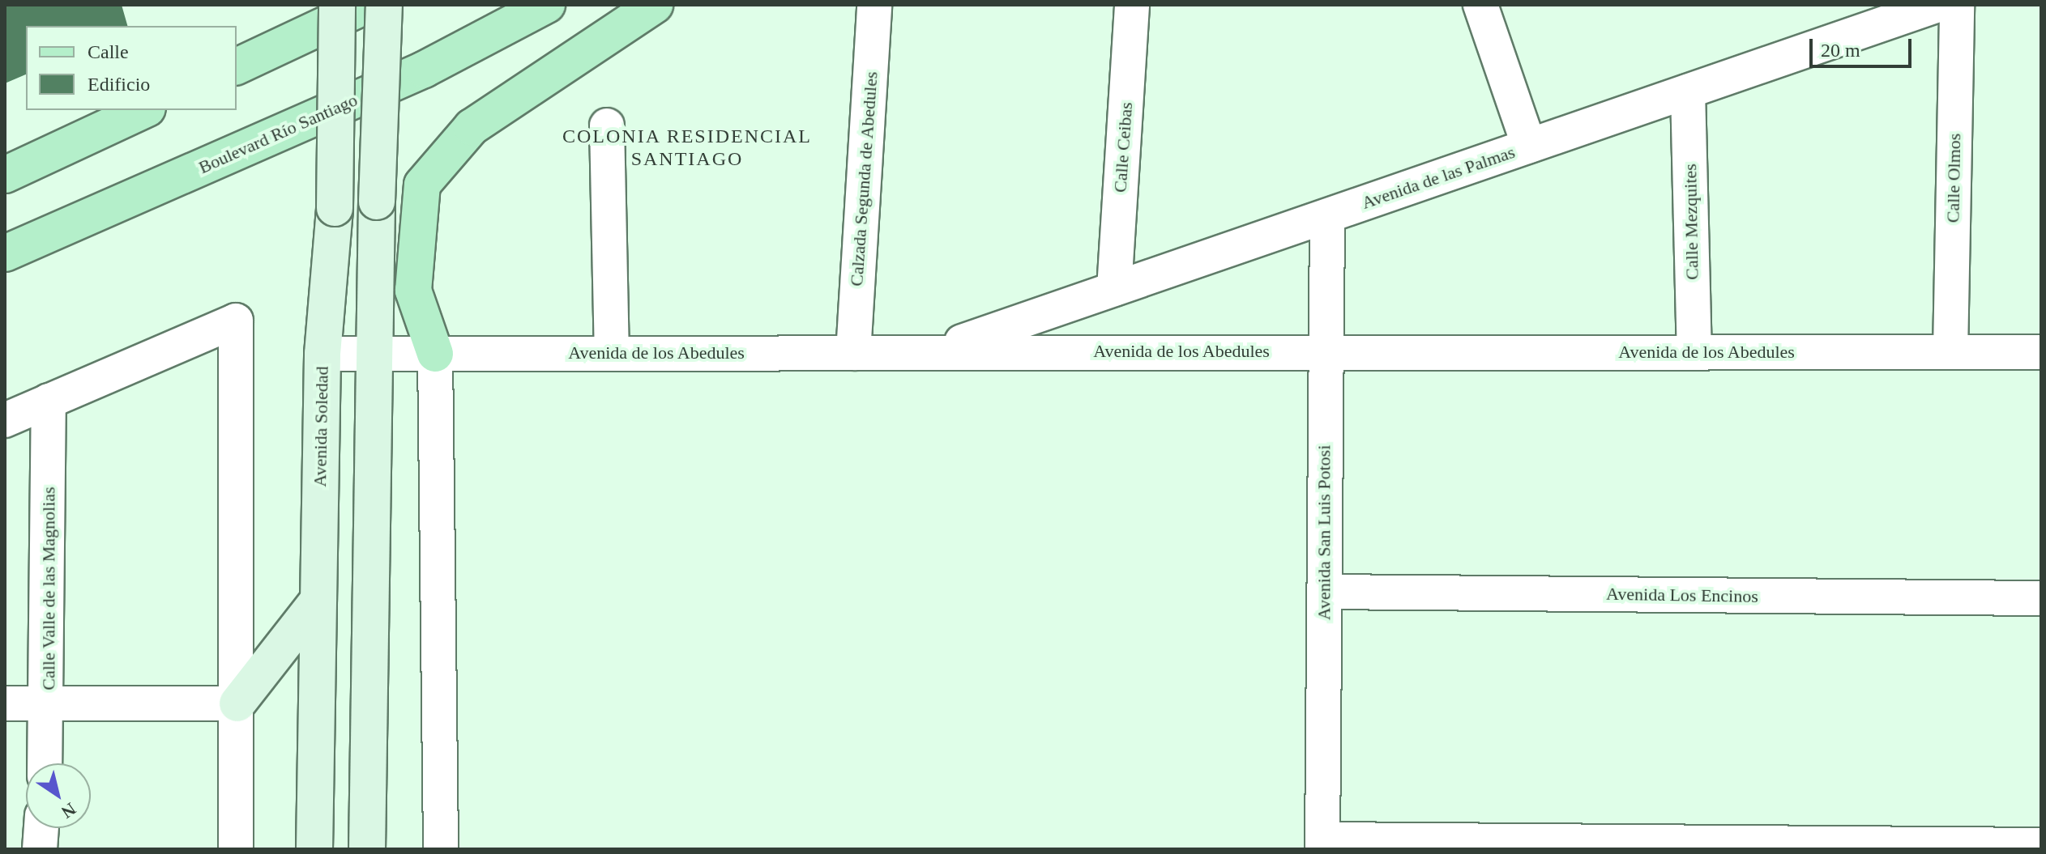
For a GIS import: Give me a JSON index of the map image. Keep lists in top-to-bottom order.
{
  "streets": {
    "main road": ["Boulevard Río Santiago"],
    "street": [
      "Calle Ceibas",
      "Avenida de las Palmas",
      "Calle Olmos",
      "Calzada Segunda de Abedules",
      "Calle Mezquites",
      "Avenida de los Abedules",
      "Avenida Soledad",
      "Avenida San Luis Potosi",
      "Calle Valle de las Magnolias",
      "Avenida Los Encinos"
    ]
  },
  "crossings": [
    ["Calle Ceibas", "Avenida de las Palmas"],
    ["Avenida de las Palmas", "Calle Mezquites"],
    ["Avenida de las Palmas", "Avenida de los Abedules"],
    ["Avenida de las Palmas", "Avenida San Luis Potosi"],
    ["Calle Olmos", "Avenida de los Abedules"],
    ["Calzada Segunda de Abedules", "Avenida de los Abedules"],
    ["Calle Mezquites", "Avenida de los Abedules"],
    ["Avenida de los Abedules", "Avenida Soledad"],
    ["Avenida de los Abedules", "Avenida San Luis Potosi"],
    ["Avenida San Luis Potosi", "Avenida Los Encinos"]
  ],
  "districts": ["COLONIA RESIDENCIAL SANTIAGO"],
  "legend": ["Calle", "Edificio"],
  "scale_bar": "20 m",
  "north": "bottom right"
}
